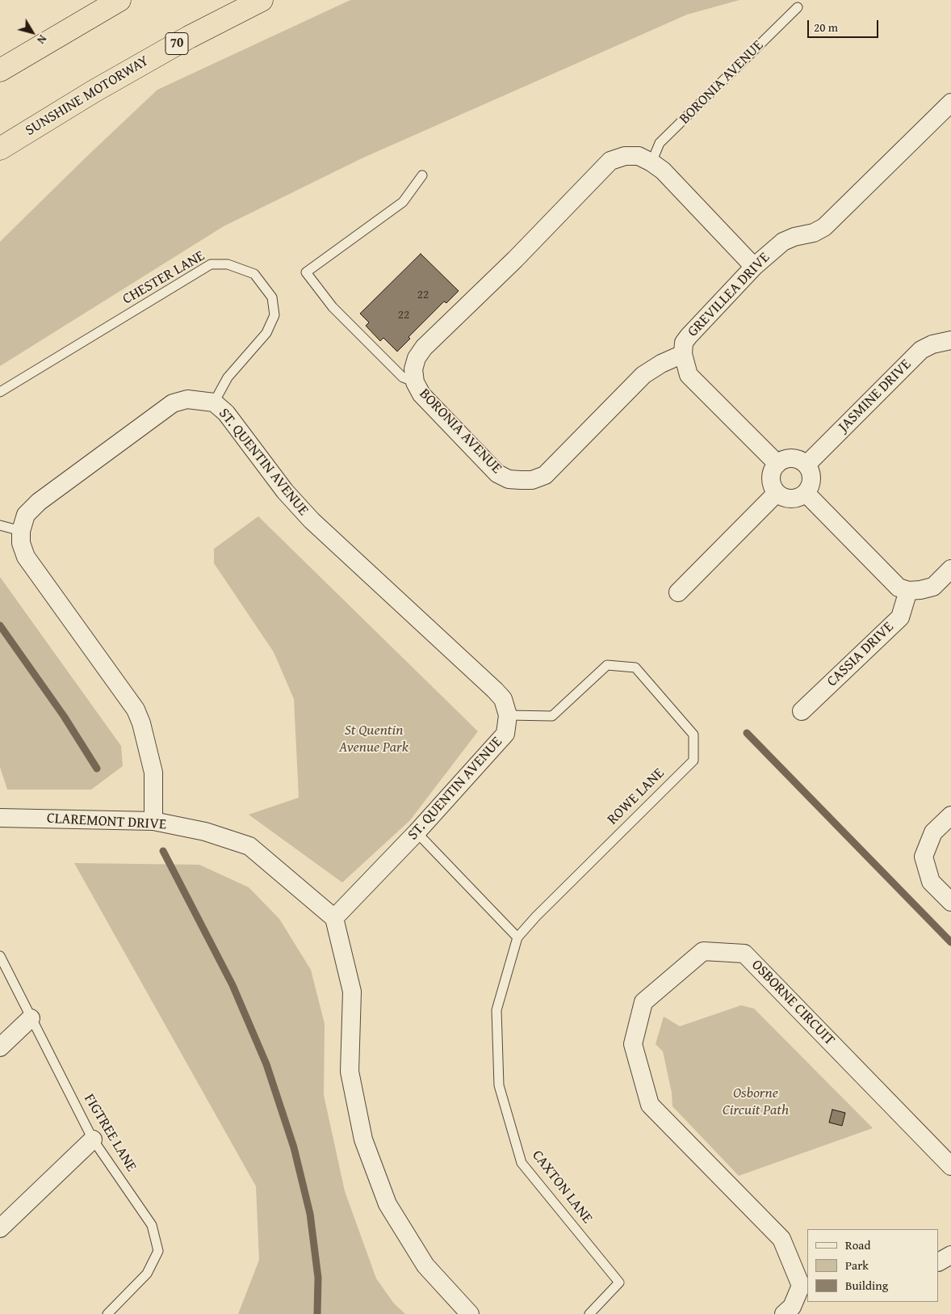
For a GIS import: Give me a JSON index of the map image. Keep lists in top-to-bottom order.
{
  "streets": {
    "highway": ["70", "SUNSHINE MOTORWAY"],
    "street": [
      "BORONIA AVENUE",
      "GREVILLEA DRIVE",
      "JASMINE DRIVE",
      "ST. QUENTIN AVENUE",
      "CASSIA DRIVE",
      "CLAREMONT DRIVE",
      "OSBORNE CIRCUIT"
    ],
    "lane": [
      "CHESTER LANE",
      "ROWE LANE",
      "FIGTREE LANE",
      "CAXTON LANE"
    ]
  },
  "crossings": [
    ["BORONIA AVENUE", "GREVILLEA DRIVE"],
    ["CHESTER LANE", "ST. QUENTIN AVENUE"],
    ["GREVILLEA DRIVE", "JASMINE DRIVE"],
    ["ST. QUENTIN AVENUE", "ROWE LANE"],
    ["ST. QUENTIN AVENUE", "CLAREMONT DRIVE"],
    ["ROWE LANE", "CAXTON LANE"]
  ],
  "parks": ["St Quentin Avenue Park", "Osborne Circuit Path"],
  "house_numbers": ["22", "22"],
  "legend": ["Road", "Park", "Building"],
  "scale_bar": "20 m",
  "north": "bottom right"
}
